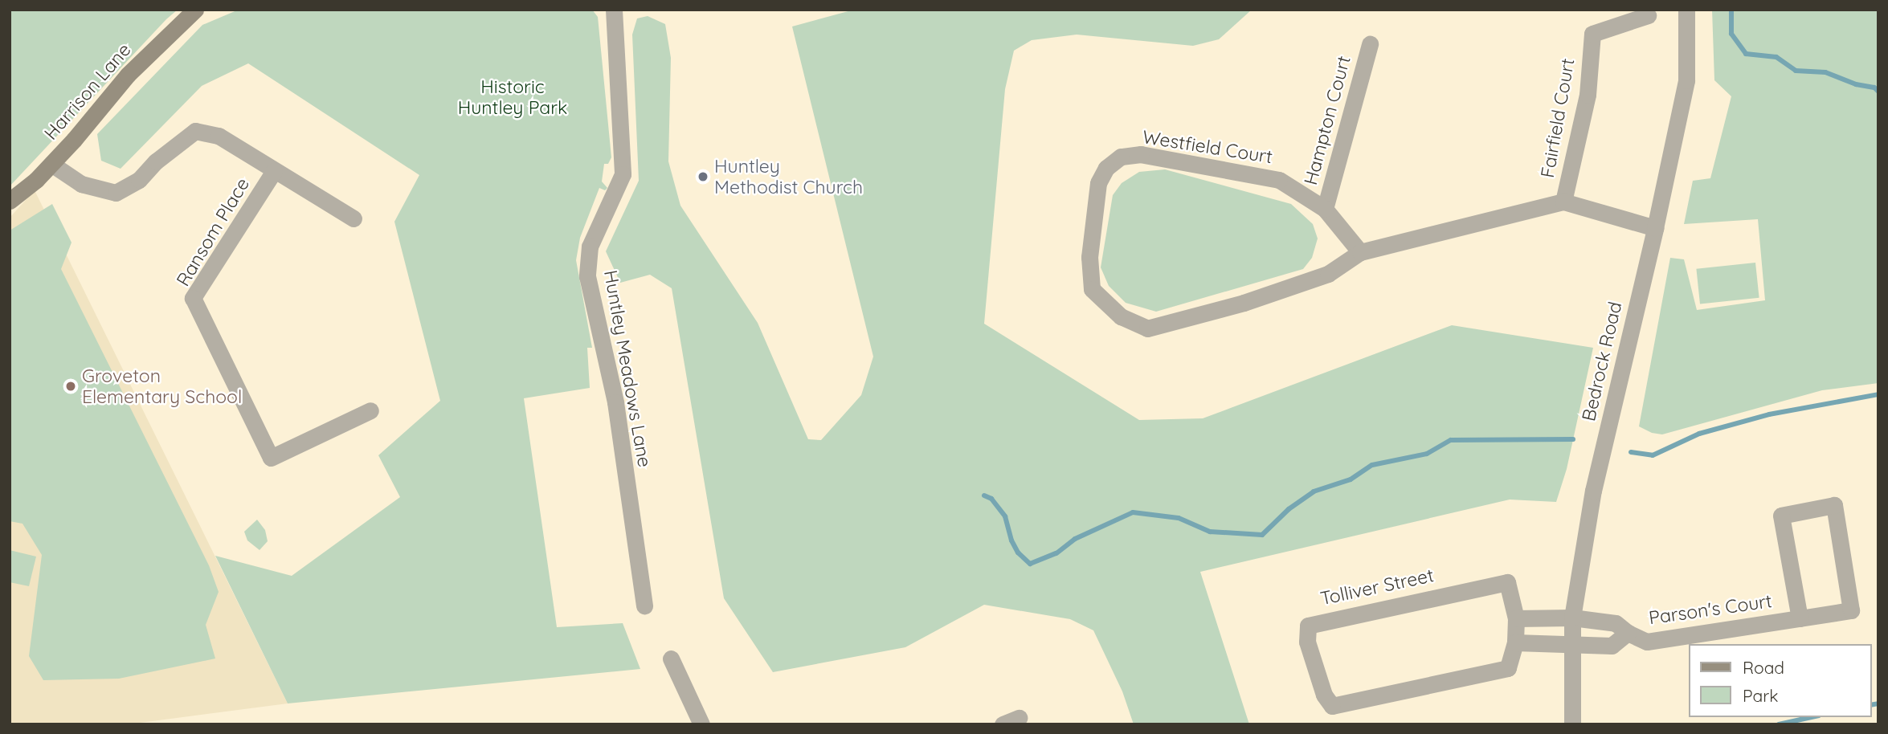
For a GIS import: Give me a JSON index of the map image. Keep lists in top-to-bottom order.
{
  "streets": {
    "street": [
      "Harrison Lane",
      "Fairfield Court",
      "Hampton Court",
      "Westfield Court",
      "Ransom Place",
      "Bedrock Road",
      "Huntley Meadows Lane",
      "Tolliver Street",
      "Parson's Court"
    ]
  },
  "crossings": [
    ["Harrison Lane", "Ransom Place"],
    ["Fairfield Court", "Westfield Court"],
    ["Hampton Court", "Westfield Court"]
  ],
  "parks": ["Historic Huntley Park"],
  "places": ["Huntley Methodist Church", "Groveton Elementary School"],
  "legend": ["Road", "Park"]
}
